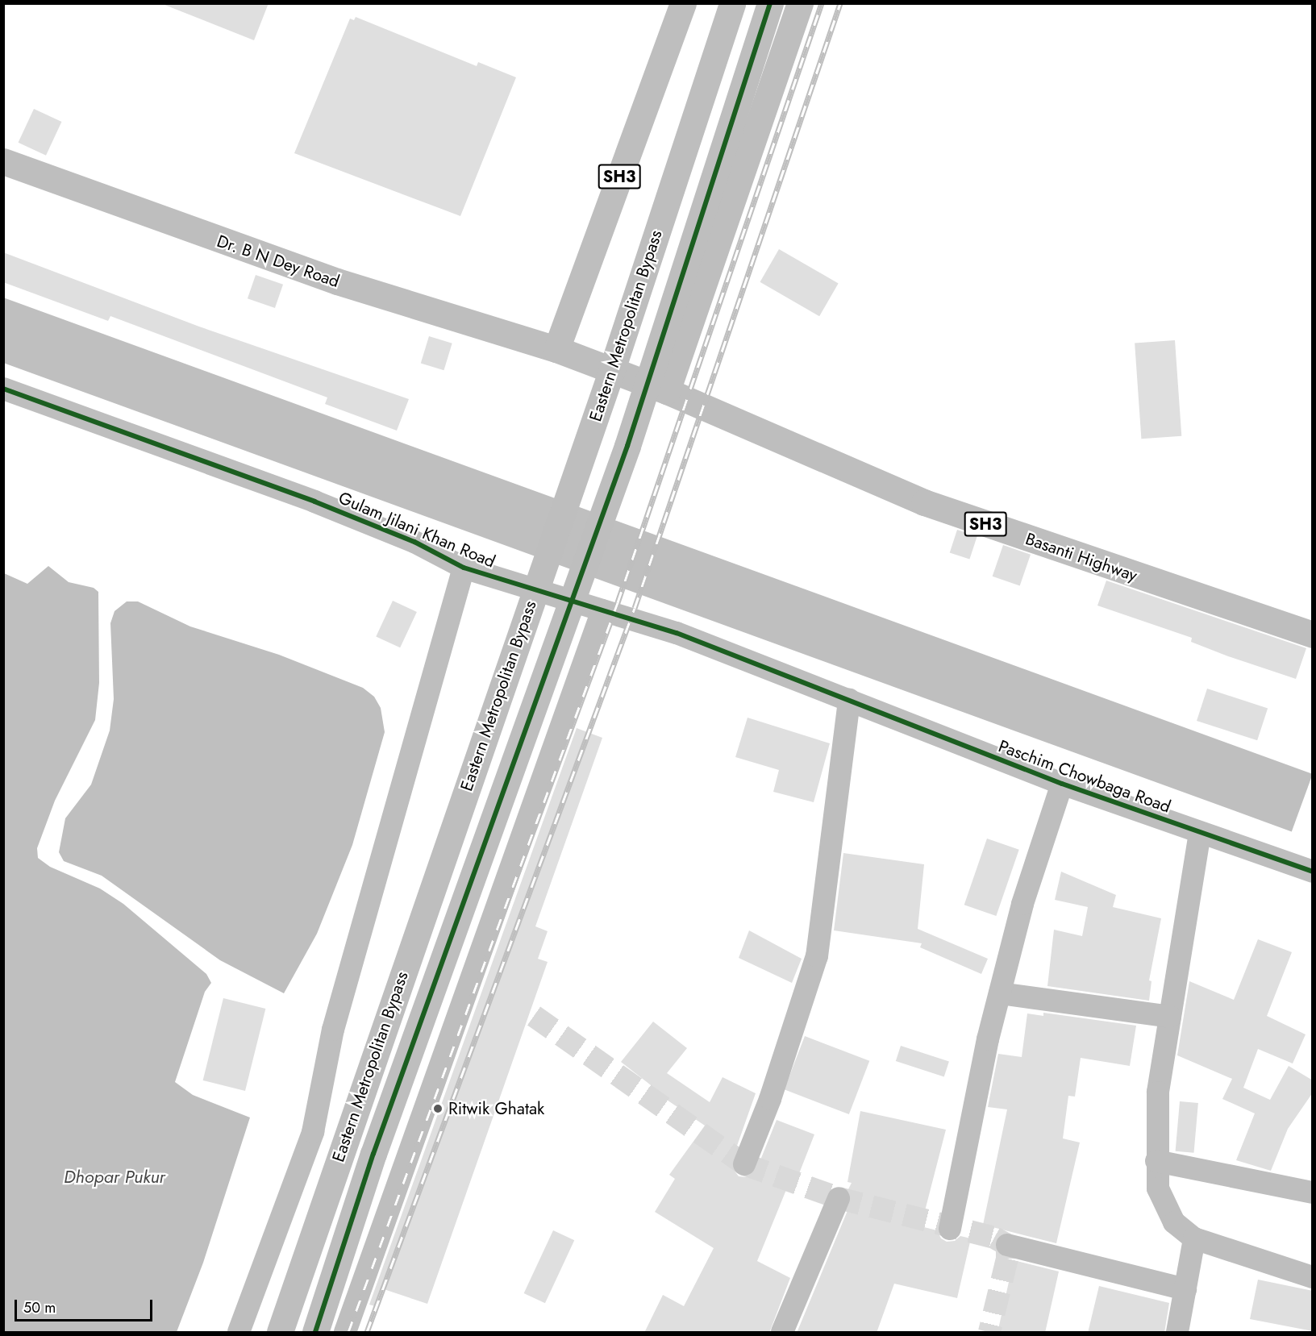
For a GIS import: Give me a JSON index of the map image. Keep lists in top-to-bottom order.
{
  "streets": {
    "main road": [
      "SH3",
      "Dr. B N Dey Road",
      "Eastern Metropolitan Bypass",
      "Basanti Highway"
    ],
    "street": ["Gulam Jilani Khan Road", "Paschim Chowbaga Road"]
  },
  "crossings": [
    ["SH3", "Dr. B N Dey Road"],
    ["SH3", "Basanti Highway"],
    ["Gulam Jilani Khan Road", "Paschim Chowbaga Road"]
  ],
  "water": ["Dhopar Pukur"],
  "places": ["Ritwik Ghatak"],
  "scale_bar": "50 m"
}
